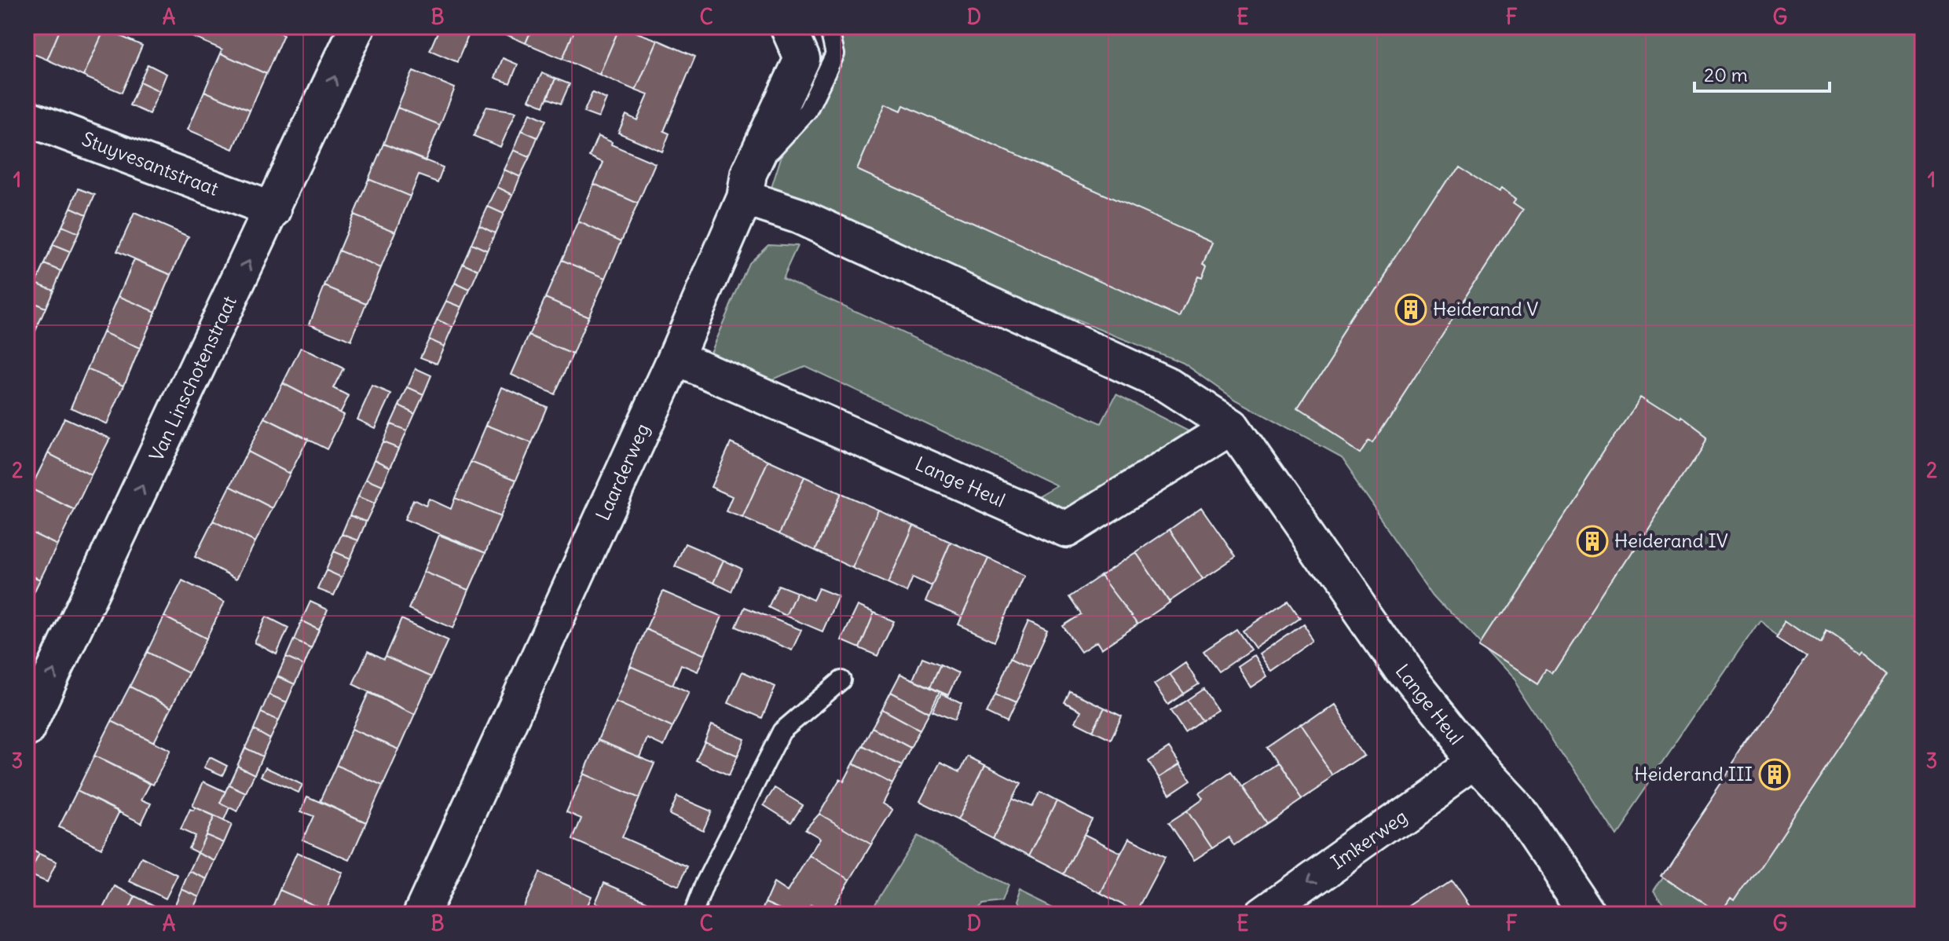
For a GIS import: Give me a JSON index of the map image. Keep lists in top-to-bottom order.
{
  "streets": {
    "street": [
      "Stuyvesantstraat",
      "Van Linschotenstraat",
      "Laarderweg",
      "Lange Heul",
      "Imkerweg"
    ]
  },
  "crossings": [
    ["Stuyvesantstraat", "Van Linschotenstraat"],
    ["Laarderweg", "Lange Heul"],
    ["Lange Heul", "Imkerweg"]
  ],
  "one_way": ["Van Linschotenstraat", "Imkerweg"],
  "places": {
    "building": ["Heiderand V", "Heiderand IV", "Heiderand III"]
  },
  "scale_bar": "20 m",
  "grid": {
    "columns": [
      "A",
      "B",
      "C",
      "D",
      "E",
      "F",
      "G"
    ],
    "rows": ["1", "2", "3"]
  }
}
